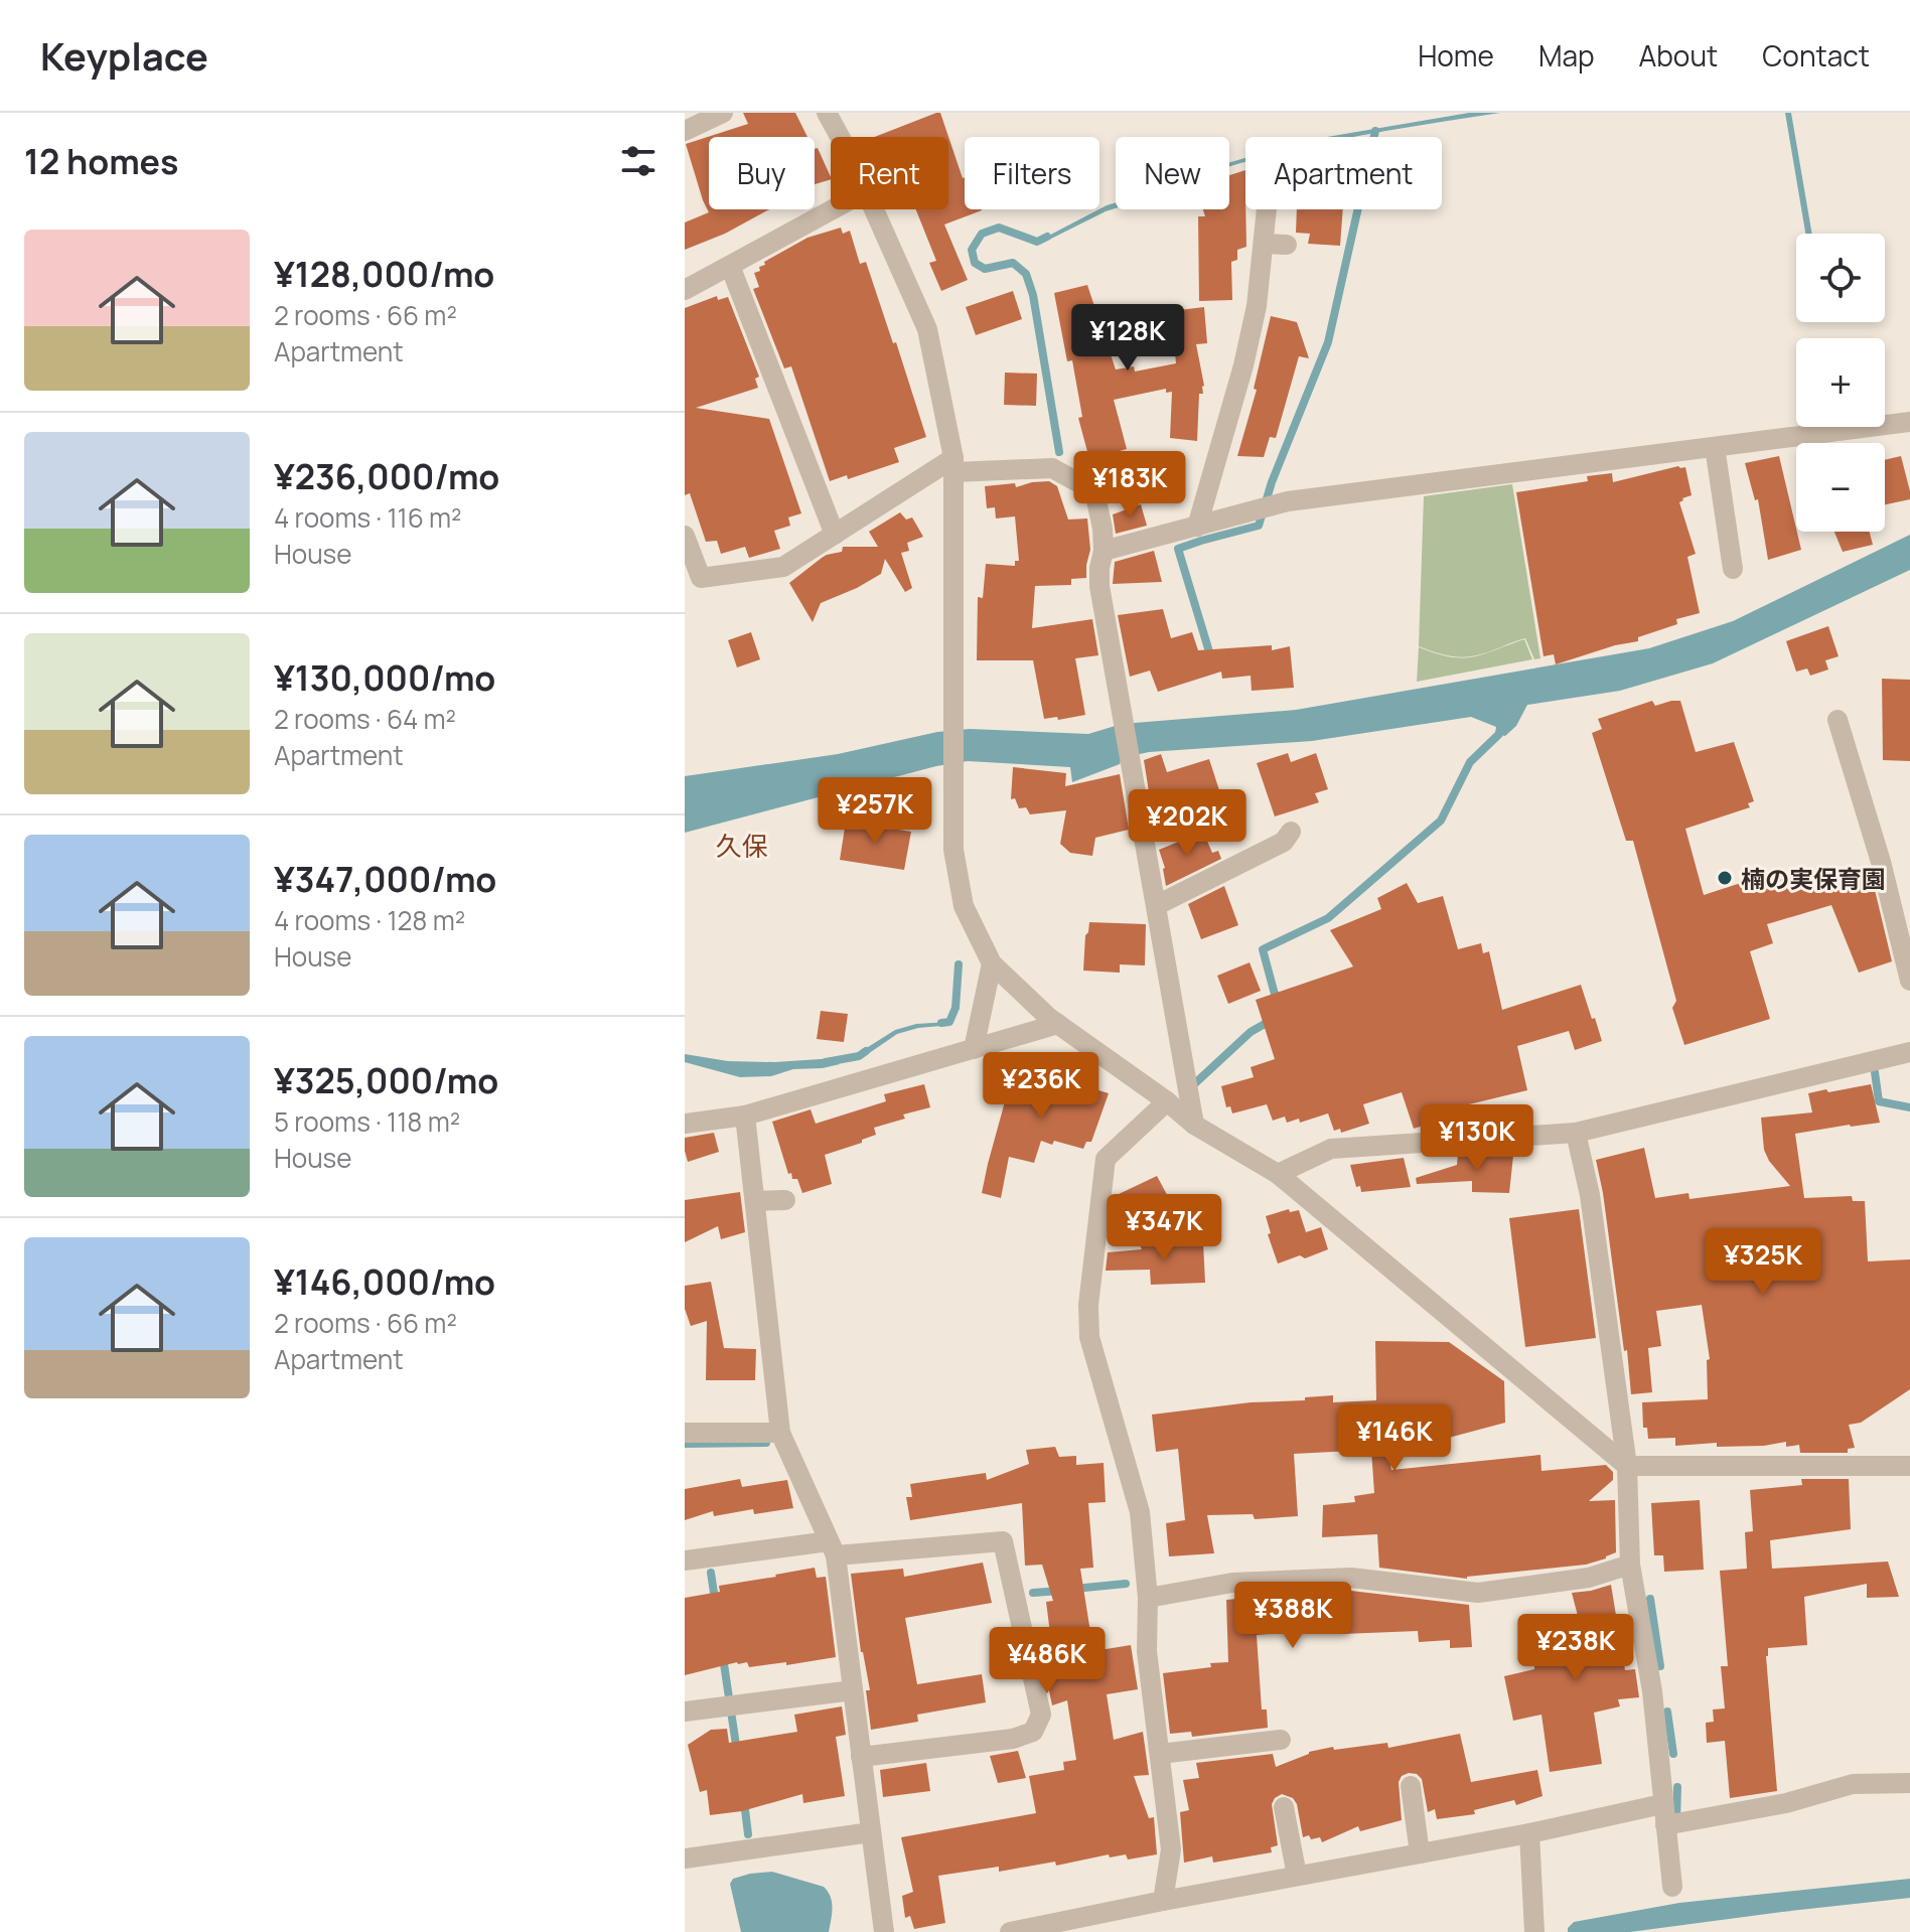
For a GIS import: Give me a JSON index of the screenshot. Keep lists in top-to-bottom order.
{
  "districts": ["久保"],
  "places": ["楠の実保育園"],
  "page": {
    "header": "Keyplace",
    "nav": [
      "Home",
      "Map",
      "About",
      "Contact"
    ],
    "heading": "12 homes",
    "chip": [
      "Buy",
      "Rent",
      "Filters",
      "New",
      "Apartment"
    ],
    "list": [
      {
        "name": "¥128,000/mo",
        "note": "2 rooms · 66 m² · Apartment"
      },
      {
        "name": "¥236,000/mo",
        "note": "4 rooms · 116 m² · House"
      },
      {
        "name": "¥130,000/mo",
        "note": "2 rooms · 64 m² · Apartment"
      },
      {
        "name": "¥347,000/mo",
        "note": "4 rooms · 128 m² · House"
      },
      {
        "name": "¥325,000/mo",
        "note": "5 rooms · 118 m² · House"
      },
      {
        "name": "¥146,000/mo",
        "note": "2 rooms · 66 m² · Apartment"
      }
    ],
    "map_buttons": ["+", "−"],
    "price": [
      "¥128K",
      "¥183K",
      "¥257K",
      "¥202K",
      "¥236K",
      "¥130K",
      "¥347K",
      "¥325K",
      "¥146K",
      "¥388K",
      "¥238K",
      "¥486K"
    ]
  }
}
